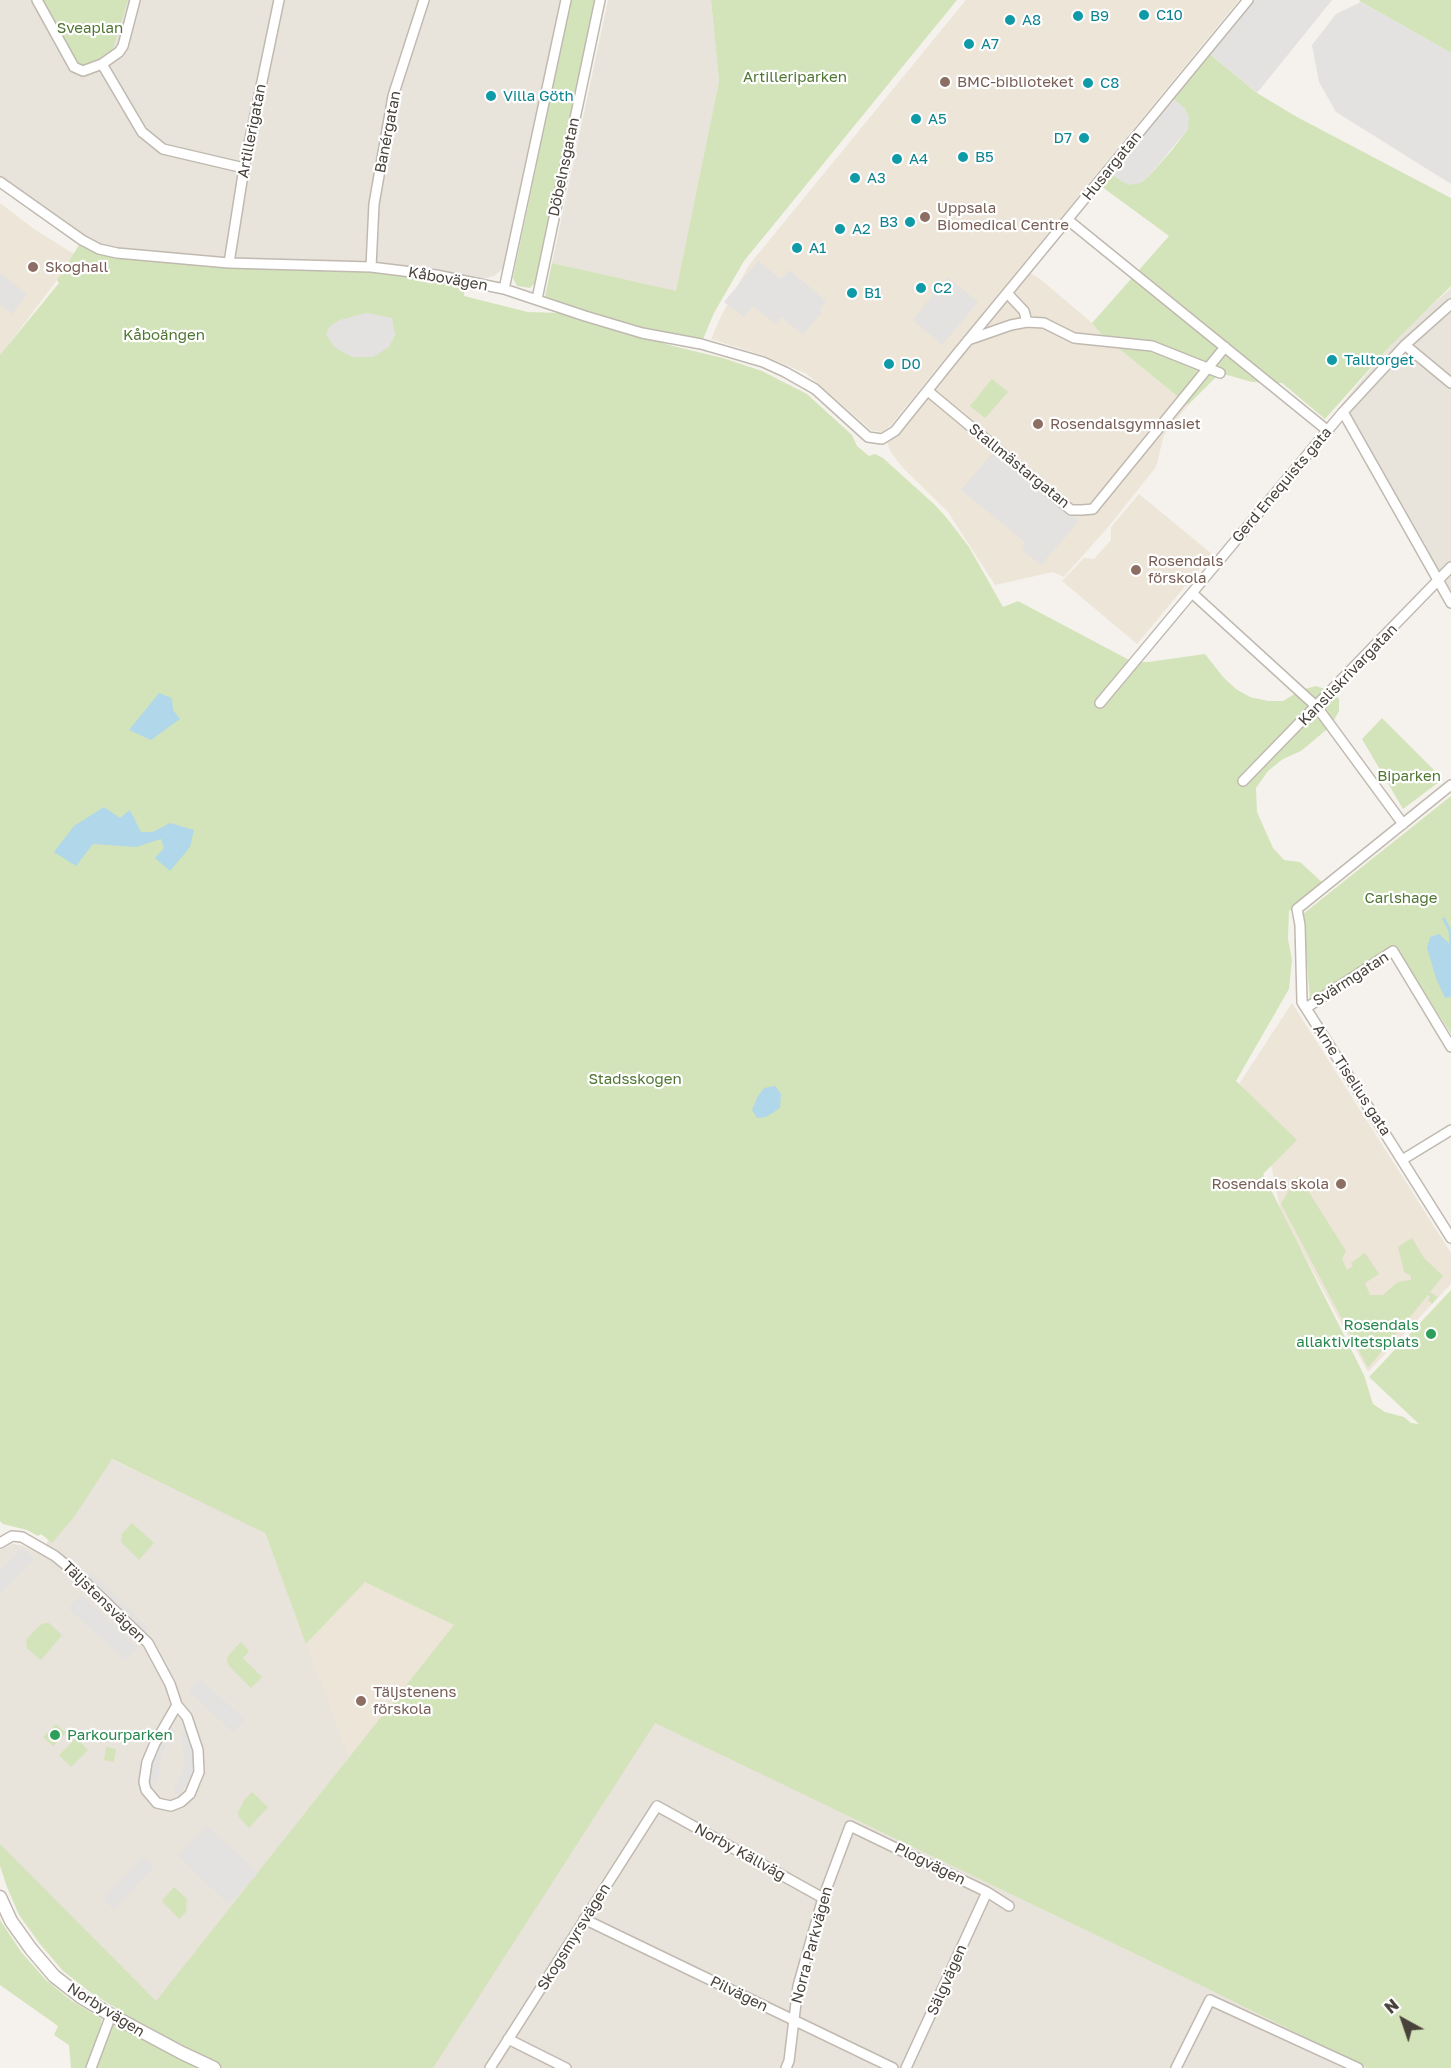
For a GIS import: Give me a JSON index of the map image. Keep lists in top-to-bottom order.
{
  "streets": {
    "street": [
      "Artillerigatan",
      "Banérgatan",
      "Husargatan",
      "Döbelnsgatan",
      "Kåbovägen",
      "Stallmästargatan",
      "Gerd Enequists gata",
      "Kansliskrivargatan",
      "Svärmgatan",
      "Arne Tiselius gata",
      "Täljstensvägen",
      "Norby Källväg",
      "Plogvägen",
      "Skogsmyrsvägen",
      "Norra Parkvägen",
      "Sälgvägen",
      "Pilvägen",
      "Norbyvägen"
    ]
  },
  "crossings": [
    ["Artillerigatan", "Kåbovägen"],
    ["Banérgatan", "Kåbovägen"],
    ["Husargatan", "Kåbovägen"],
    ["Husargatan", "Stallmästargatan"],
    ["Döbelnsgatan", "Kåbovägen"],
    ["Svärmgatan", "Arne Tiselius gata"],
    ["Norby Källväg", "Skogsmyrsvägen"],
    ["Norby Källväg", "Norra Parkvägen"],
    ["Plogvägen", "Norra Parkvägen"],
    ["Plogvägen", "Sälgvägen"],
    ["Skogsmyrsvägen", "Pilvägen"],
    ["Norra Parkvägen", "Pilvägen"]
  ],
  "parks": [
    "Sveaplan",
    "Artilleriparken",
    "Kåboängen",
    "Biparken",
    "Carlshage",
    "Stadsskogen"
  ],
  "places": [
    "C10",
    "B9",
    "A8",
    "A7",
    "BMC-biblioteket",
    "C8",
    "Villa Göth",
    "A5",
    "D7",
    "B5",
    "A4",
    "A3",
    "Uppsala Biomedical Centre",
    "B3",
    "A2",
    "A1",
    "Skoghall",
    "C2",
    "B1",
    "Talltorget",
    "D0",
    "Rosendalsgymnasiet",
    "Rosendals förskola",
    "Rosendals skola",
    "Rosendals allaktivitetsplats",
    "Täljstenens förskola",
    "Parkourparken"
  ],
  "north": "top left"
}
